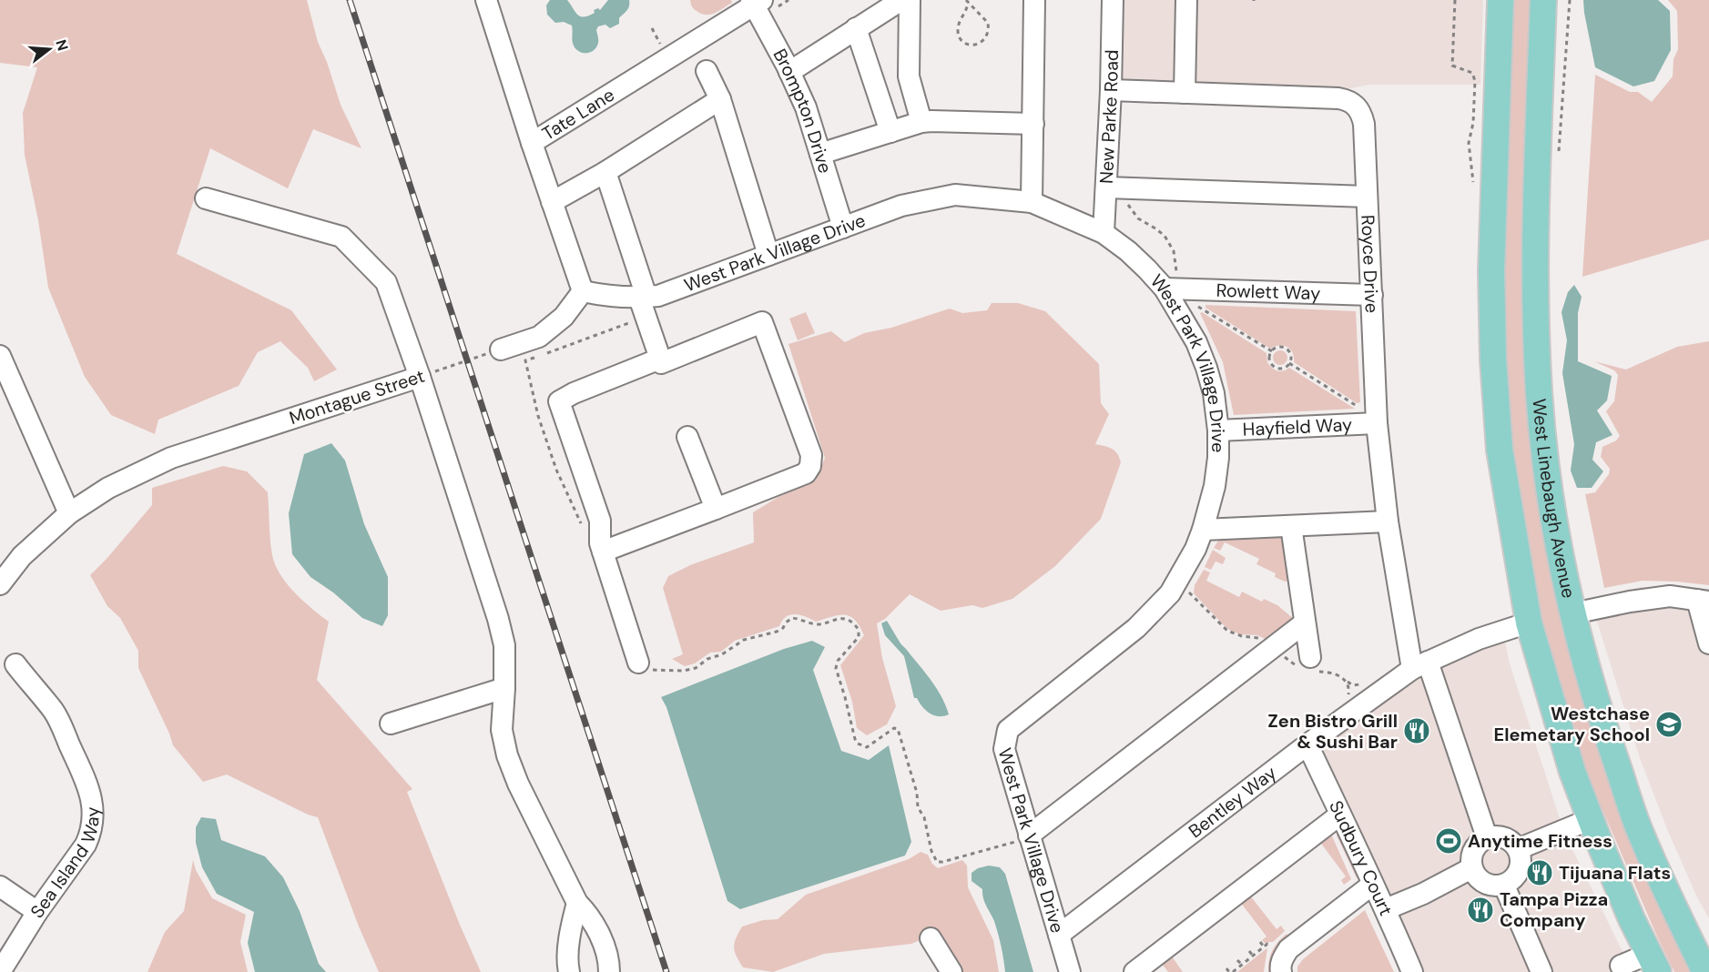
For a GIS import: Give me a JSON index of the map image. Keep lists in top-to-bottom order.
{
  "streets": {
    "main road": ["West Linebaugh Avenue"],
    "street": [
      "Brompton Drive",
      "Tate Lane",
      "New Parke Road",
      "West Park Village Drive",
      "Royce Drive",
      "Rowlett Way",
      "Montague Street",
      "Hayfield Way",
      "Bentley Way",
      "Sudbury Court",
      "Sea Island Way"
    ]
  },
  "crossings": [
    ["Brompton Drive", "Tate Lane"],
    ["Brompton Drive", "West Park Village Drive"],
    ["New Parke Road", "West Park Village Drive"],
    ["New Parke Road", "Royce Drive"],
    ["West Park Village Drive", "Rowlett Way"],
    ["West Park Village Drive", "Hayfield Way"],
    ["West Park Village Drive", "Bentley Way"],
    ["Royce Drive", "Rowlett Way"],
    ["Royce Drive", "Hayfield Way"],
    ["Royce Drive", "Bentley Way"],
    ["Bentley Way", "Sudbury Court"]
  ],
  "places": {
    "school or university": ["Westchase Elemetary School"],
    "restaurant": ["Zen Bistro Grill & Sushi Bar", "Tijuana Flats", "Tampa Pizza Company"],
    "sports": ["Anytime Fitness"]
  },
  "north": "right"
}
